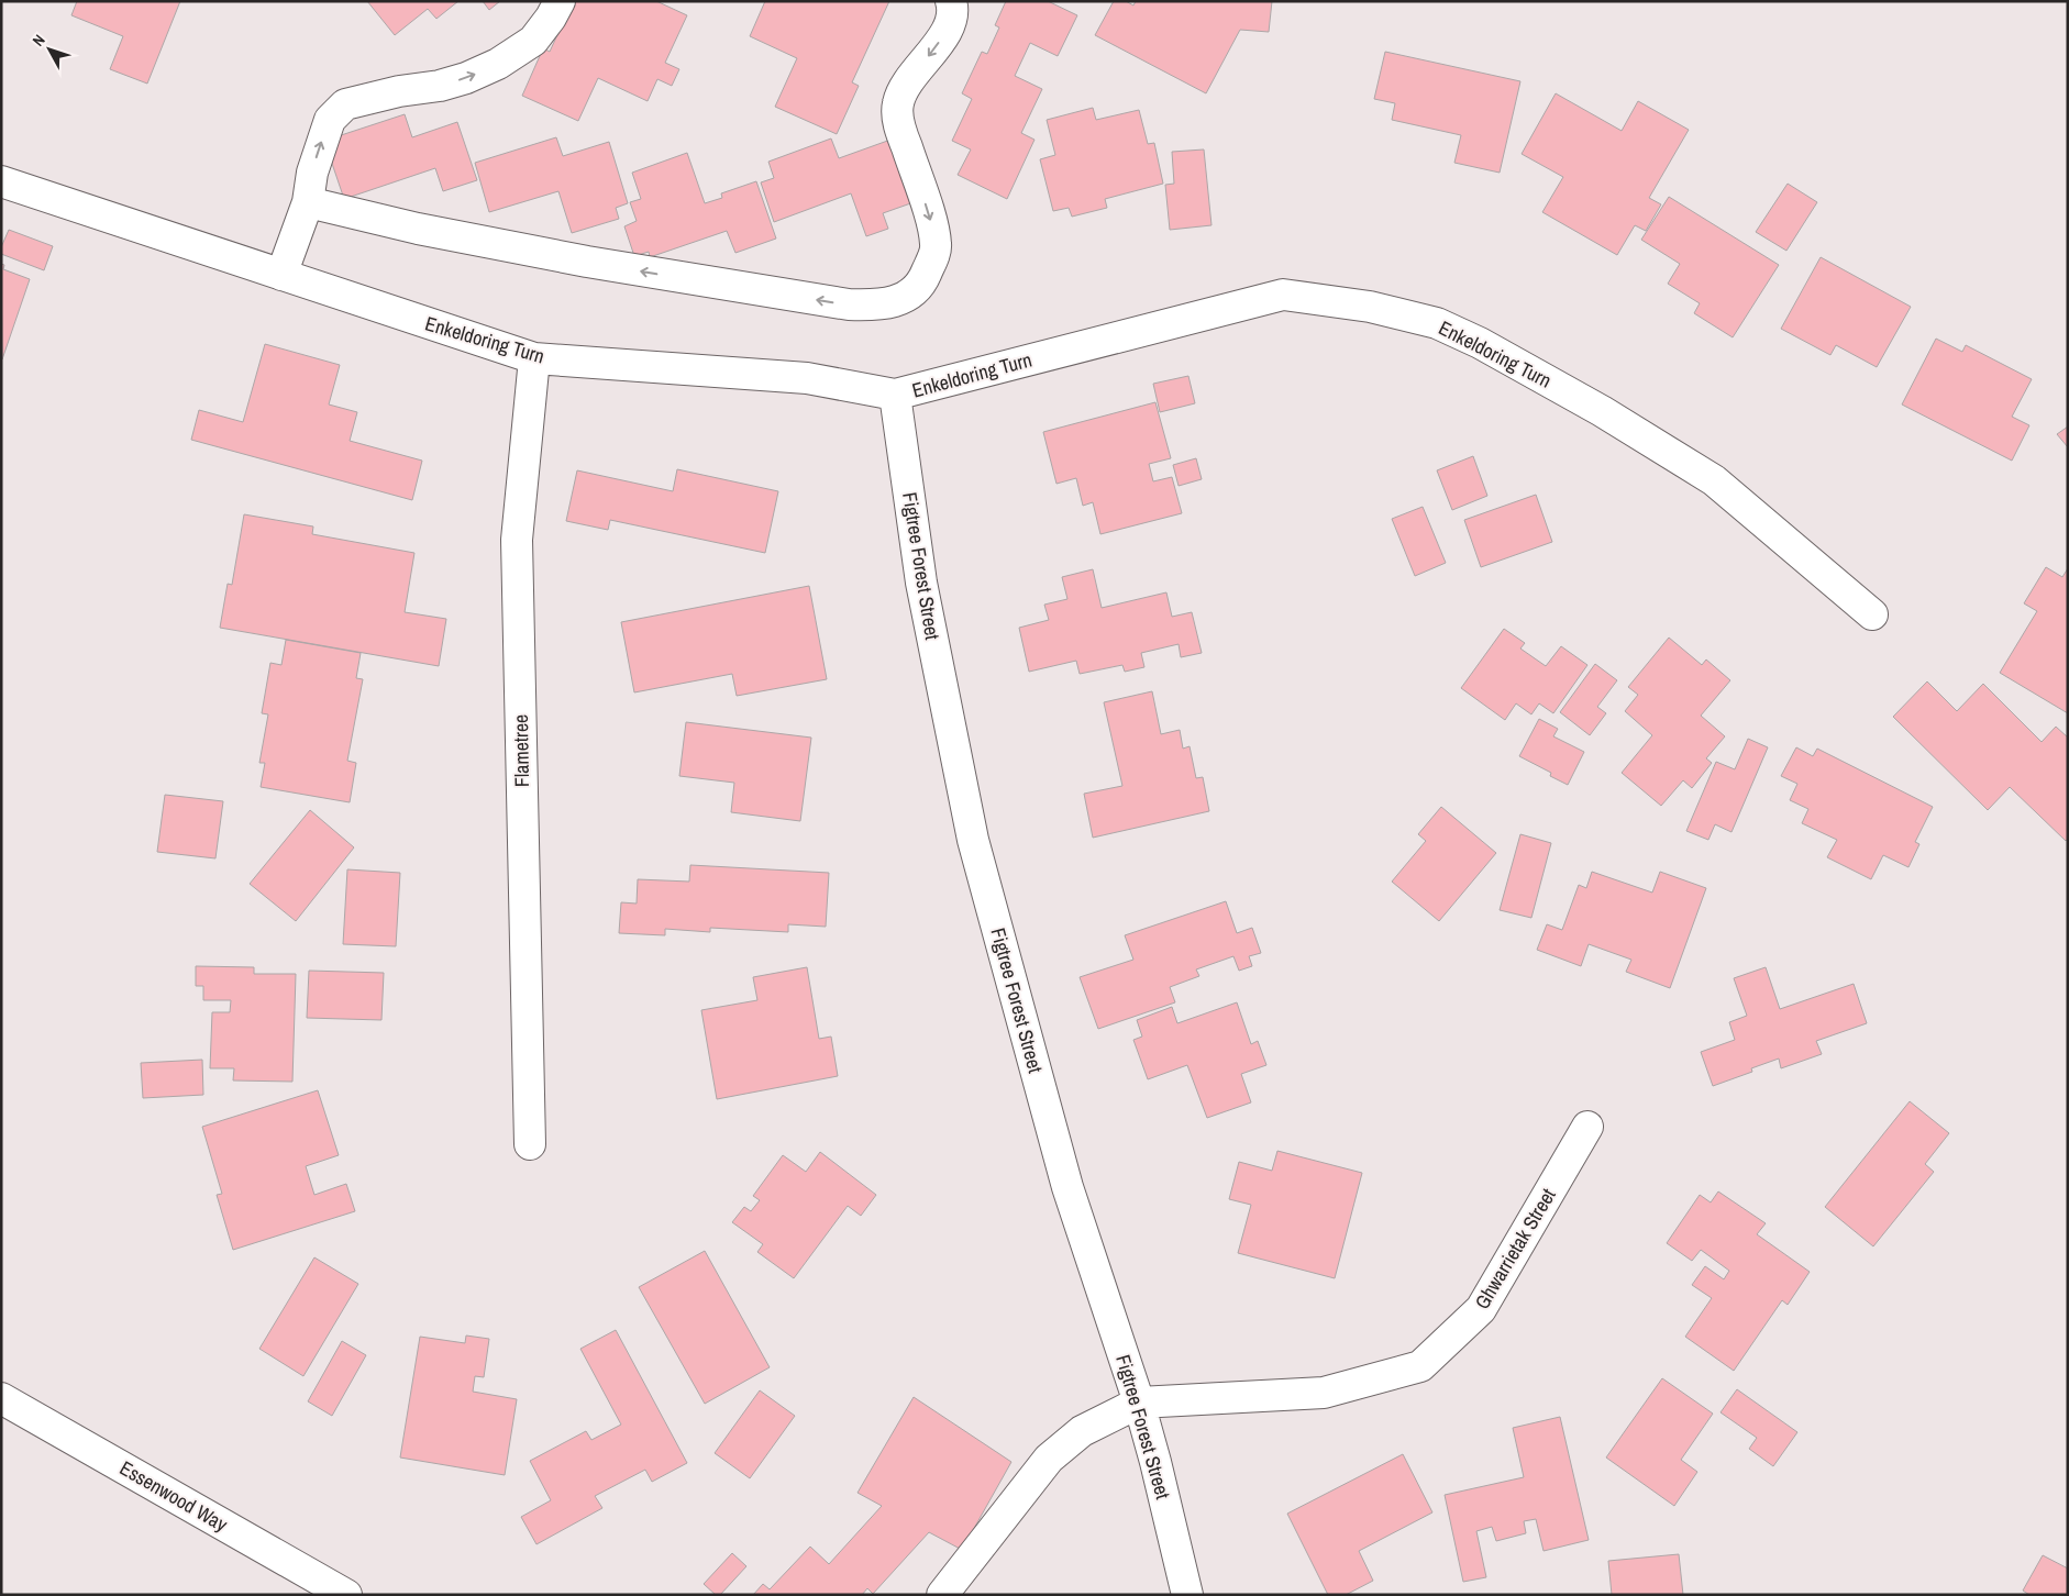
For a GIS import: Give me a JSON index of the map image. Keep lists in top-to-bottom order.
{
  "streets": {
    "street": [
      "Enkeldoring Turn",
      "Figtree Forest Street",
      "Flametree",
      "Ghwarrietak Street",
      "Essenwood Way"
    ]
  },
  "crossings": [
    ["Enkeldoring Turn", "Figtree Forest Street"],
    ["Enkeldoring Turn", "Flametree"],
    ["Figtree Forest Street", "Ghwarrietak Street"]
  ],
  "north": "top left"
}
